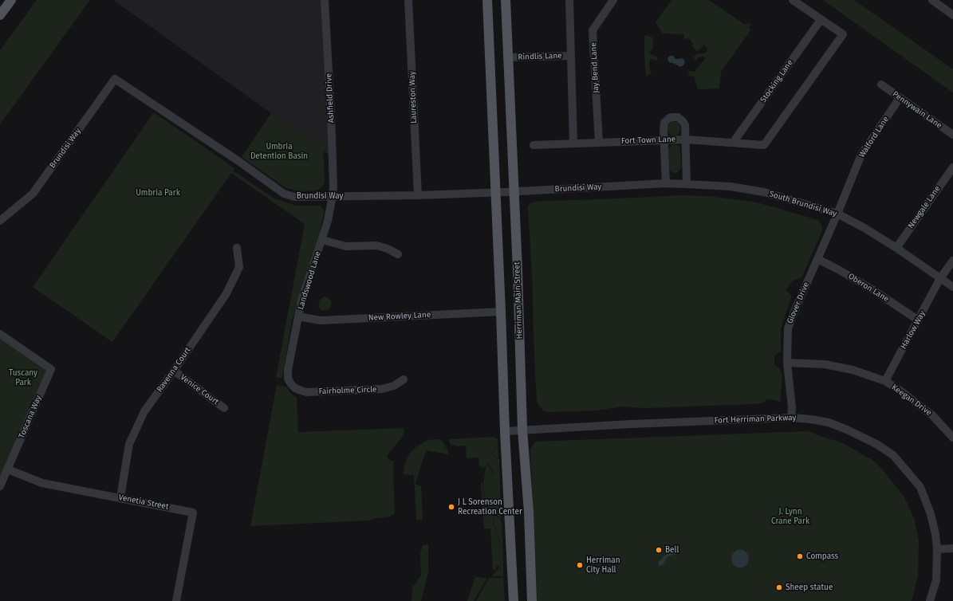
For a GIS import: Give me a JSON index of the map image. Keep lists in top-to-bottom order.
{
  "streets": {
    "main road": ["Herriman Main Street"],
    "street": [
      "Rindlis Lane",
      "Jay Bend Lane",
      "Stocking Lane",
      "Laureston Way",
      "Ashfield Drive",
      "Pennywain Lane",
      "Walford Lane",
      "Fort Town Lane",
      "Brundisi Way",
      "South Brundisi Way",
      "Newgale Lane",
      "Landswood Lane",
      "Oberon Lane",
      "Glover Drive",
      "New Rowley Lane",
      "Harlow Way",
      "Ravenna Court",
      "Venice Court",
      "Fairholme Circle",
      "Keegan Drive",
      "Toscana Way",
      "Fort Herriman Parkway",
      "Venetia Street"
    ]
  },
  "crossings": [
    ["Rindlis Lane", "Herriman Main Street"],
    ["Jay Bend Lane", "Fort Town Lane"],
    ["Stocking Lane", "Fort Town Lane"],
    ["Laureston Way", "Brundisi Way"],
    ["Ashfield Drive", "Brundisi Way"],
    ["Ashfield Drive", "Landswood Lane"],
    ["Pennywain Lane", "Walford Lane"],
    ["Walford Lane", "South Brundisi Way"],
    ["Walford Lane", "Glover Drive"],
    ["Brundisi Way", "South Brundisi Way"],
    ["Brundisi Way", "Landswood Lane"],
    ["Brundisi Way", "Herriman Main Street"],
    ["South Brundisi Way", "Newgale Lane"],
    ["South Brundisi Way", "Glover Drive"],
    ["South Brundisi Way", "Harlow Way"],
    ["Landswood Lane", "New Rowley Lane"],
    ["Landswood Lane", "Fairholme Circle"],
    ["Oberon Lane", "Glover Drive"],
    ["Oberon Lane", "Harlow Way"],
    ["Herriman Main Street", "Fort Herriman Parkway"],
    ["Glover Drive", "Keegan Drive"],
    ["Glover Drive", "Fort Herriman Parkway"],
    ["Harlow Way", "Keegan Drive"],
    ["Ravenna Court", "Venice Court"],
    ["Ravenna Court", "Venetia Street"],
    ["Toscana Way", "Venetia Street"]
  ],
  "parks": [
    "Umbria Detention Basin",
    "Umbria Park",
    "Tuscany Park",
    "J. Lynn Crane Park"
  ],
  "places": [
    "J L Sorenson Recreation Center",
    "Bell",
    "Compass",
    "Herriman City Hall",
    "Sheep statue"
  ]
}
